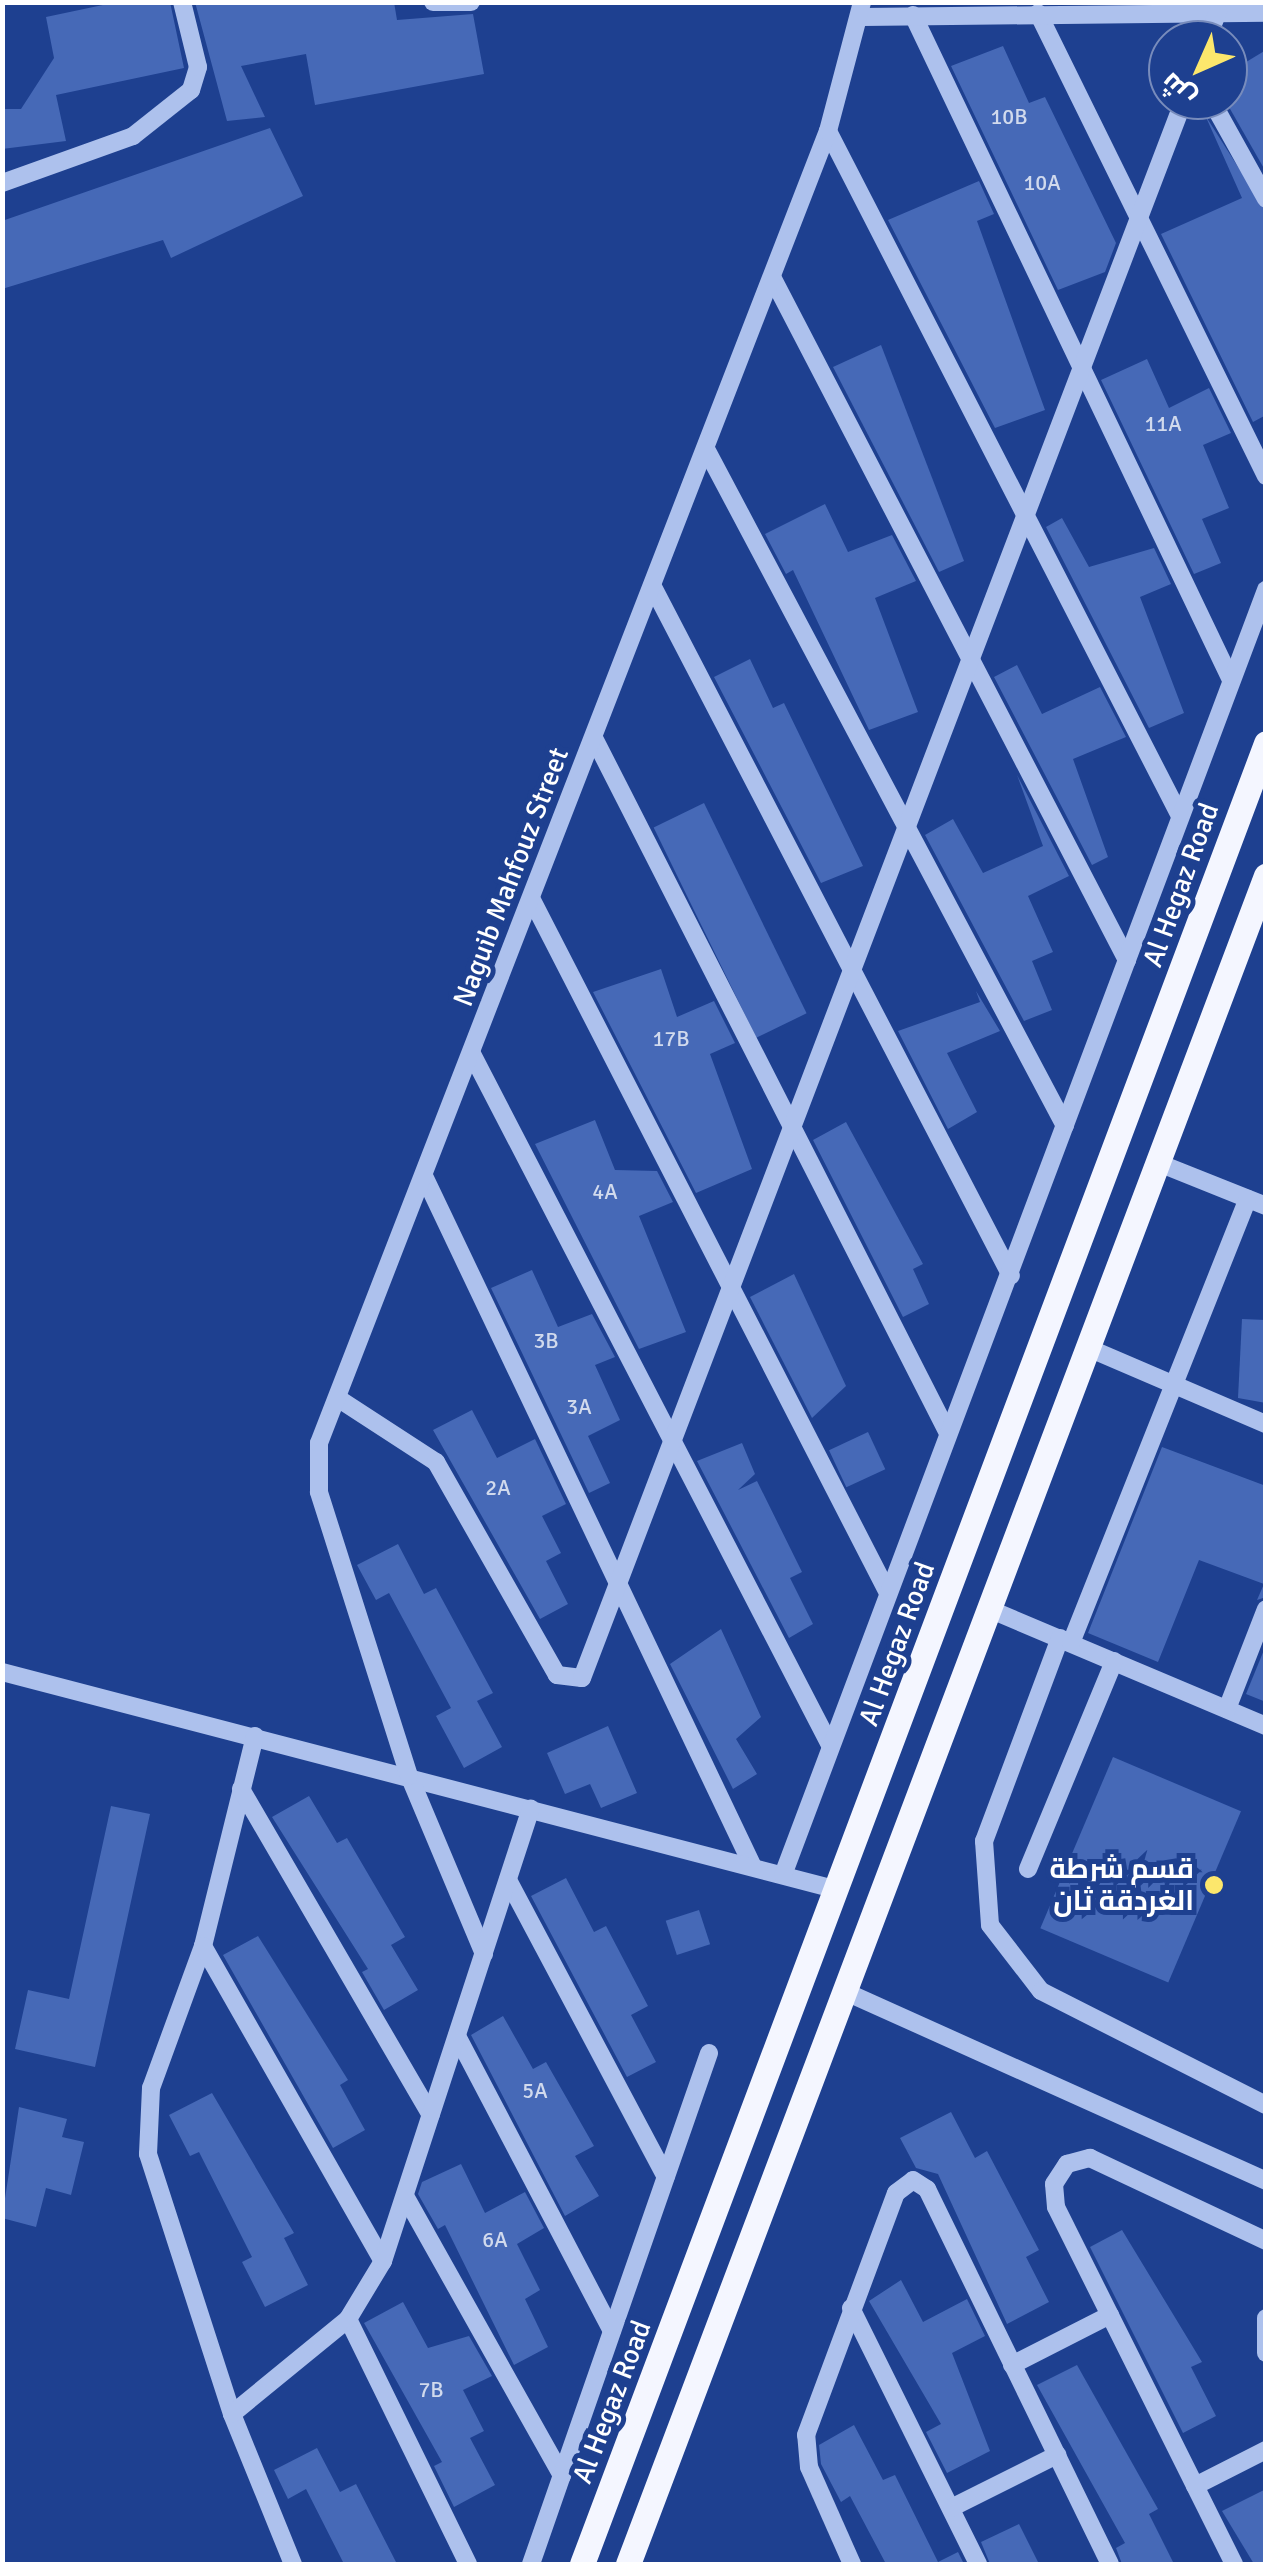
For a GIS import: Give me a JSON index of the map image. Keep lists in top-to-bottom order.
{
  "streets": {
    "main road": ["Al Hegaz Road"],
    "street": ["Naguib Mahfouz Street"]
  },
  "places": ["قسم شرطة الغردقة ثان"],
  "house_numbers": [
    "10B",
    "10A",
    "11A",
    "17B",
    "4A",
    "3B",
    "3A",
    "2A",
    "5A",
    "6A",
    "7B"
  ],
  "north": "bottom left"
}
